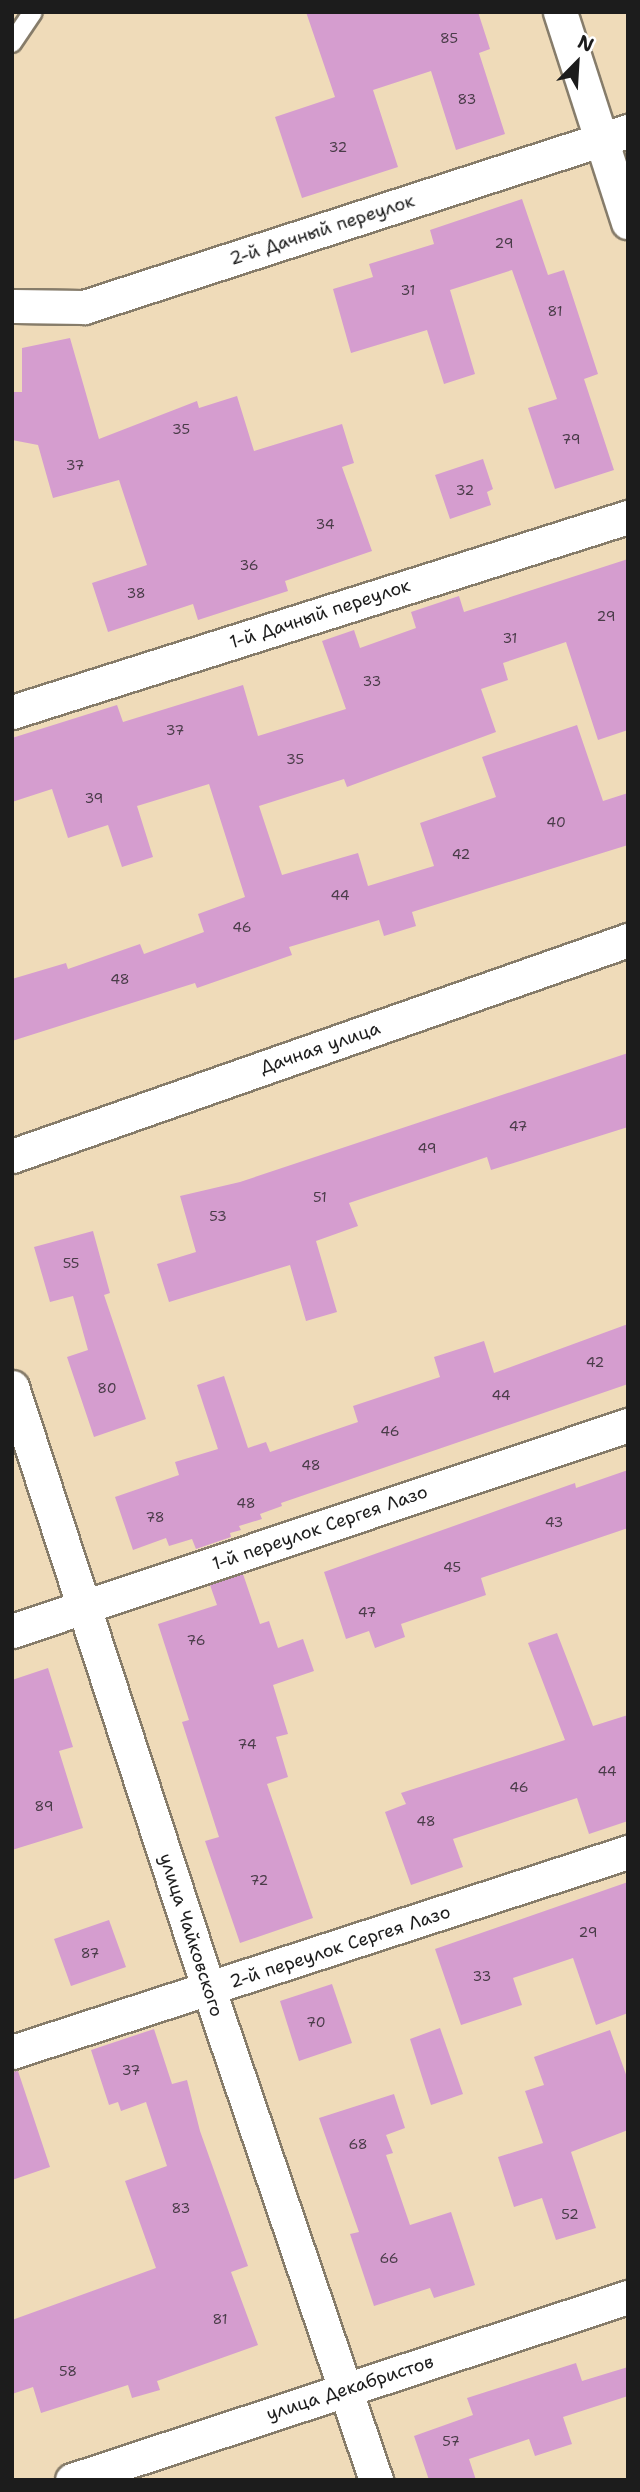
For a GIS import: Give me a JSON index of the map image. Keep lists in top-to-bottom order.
{
  "streets": {
    "street": [
      "2-й Дачный переулок",
      "1-й Дачный переулок",
      "Дачная улица",
      "1-й переулок Сергея Лазо",
      "улица Чайковского",
      "2-й переулок Сергея Лазо",
      "улица Декабристов"
    ]
  },
  "crossings": [
    ["1-й переулок Сергея Лазо", "улица Чайковского"],
    ["улица Чайковского", "2-й переулок Сергея Лазо"],
    ["улица Чайковского", "улица Декабристов"]
  ],
  "house_numbers": [
    "85",
    "83",
    "32",
    "29",
    "31",
    "81",
    "35",
    "79",
    "37",
    "32",
    "34",
    "36",
    "38",
    "29",
    "31",
    "33",
    "37",
    "35",
    "39",
    "40",
    "42",
    "44",
    "46",
    "48",
    "47",
    "49",
    "51",
    "53",
    "55",
    "42",
    "80",
    "44",
    "46",
    "48",
    "48",
    "78",
    "43",
    "45",
    "47",
    "76",
    "74",
    "44",
    "46",
    "89",
    "48",
    "72",
    "29",
    "87",
    "33",
    "70",
    "37",
    "68",
    "83",
    "52",
    "66",
    "81",
    "58",
    "57"
  ],
  "north": "top right"
}
